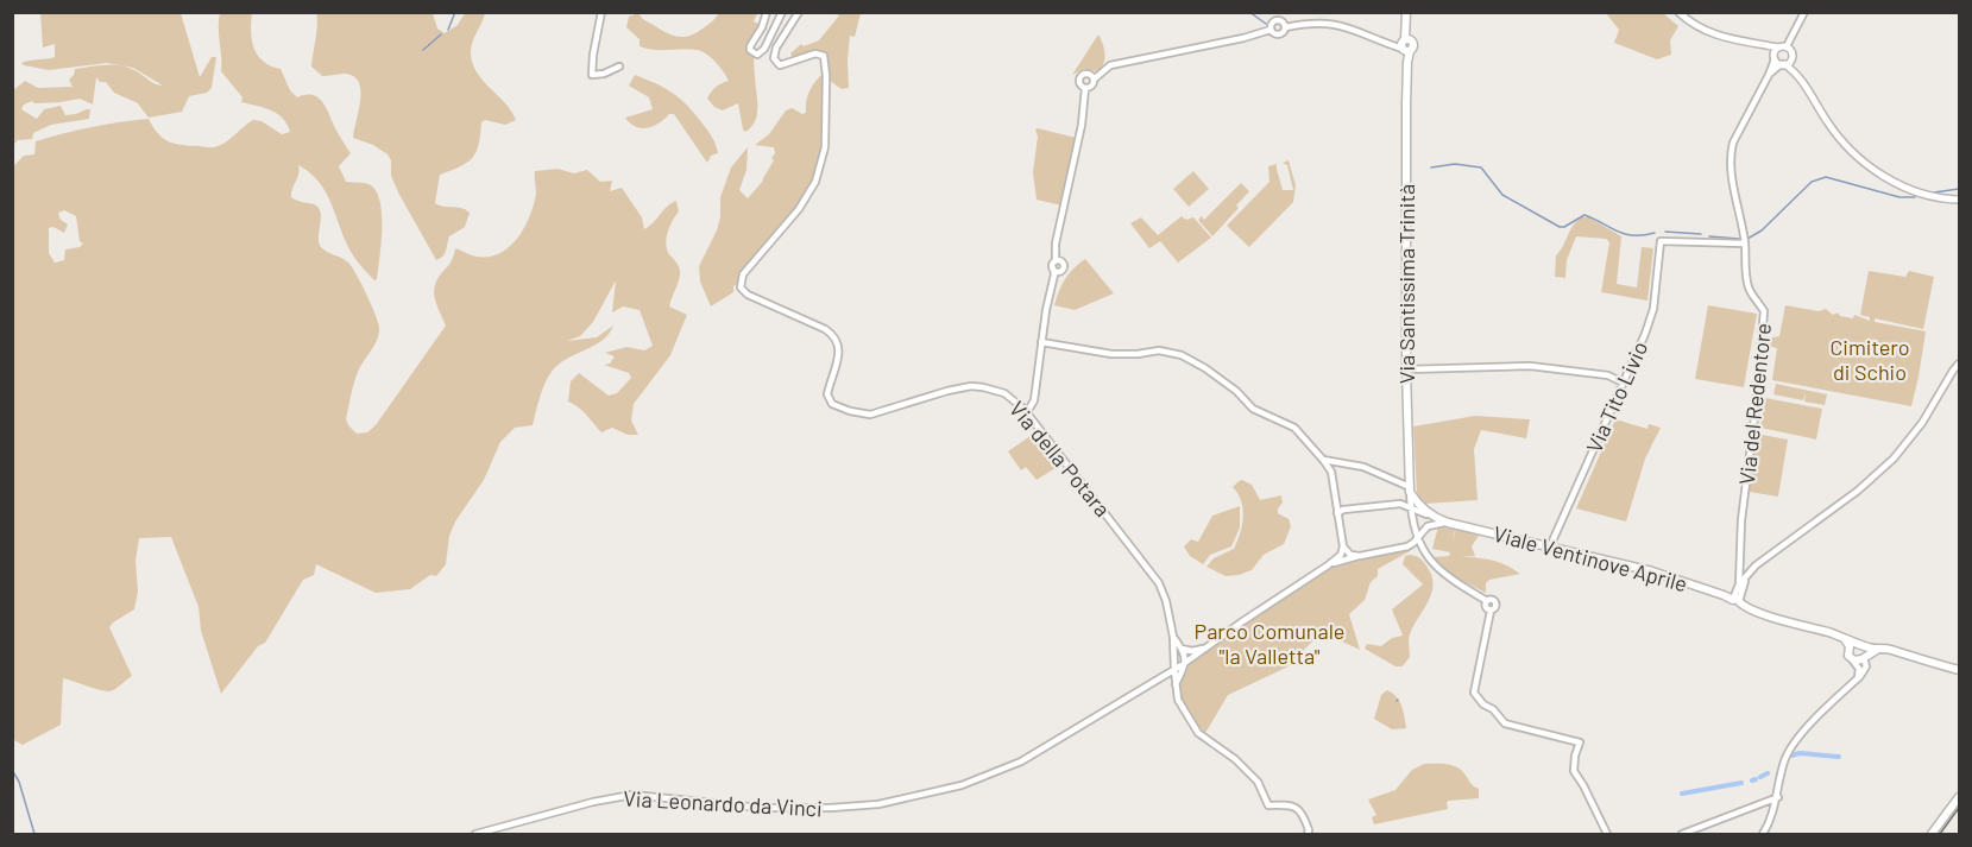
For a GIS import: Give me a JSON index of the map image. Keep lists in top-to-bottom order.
{
  "streets": {
    "main road": ["Via Santissima Trinità", "Viale Ventinove Aprile"],
    "street": [
      "Via Tito Livio",
      "Via del Redentore",
      "Via della Potara",
      "Via Leonardo da Vinci"
    ]
  },
  "crossings": [
    ["Via Santissima Trinità", "Viale Ventinove Aprile"],
    ["Via Tito Livio", "Via del Redentore"],
    ["Via Tito Livio", "Viale Ventinove Aprile"],
    ["Via del Redentore", "Viale Ventinove Aprile"],
    ["Via della Potara", "Via Leonardo da Vinci"]
  ],
  "parks": ["Cimitero di Schio", "Parco Comunale \"la Valletta\""]
}
